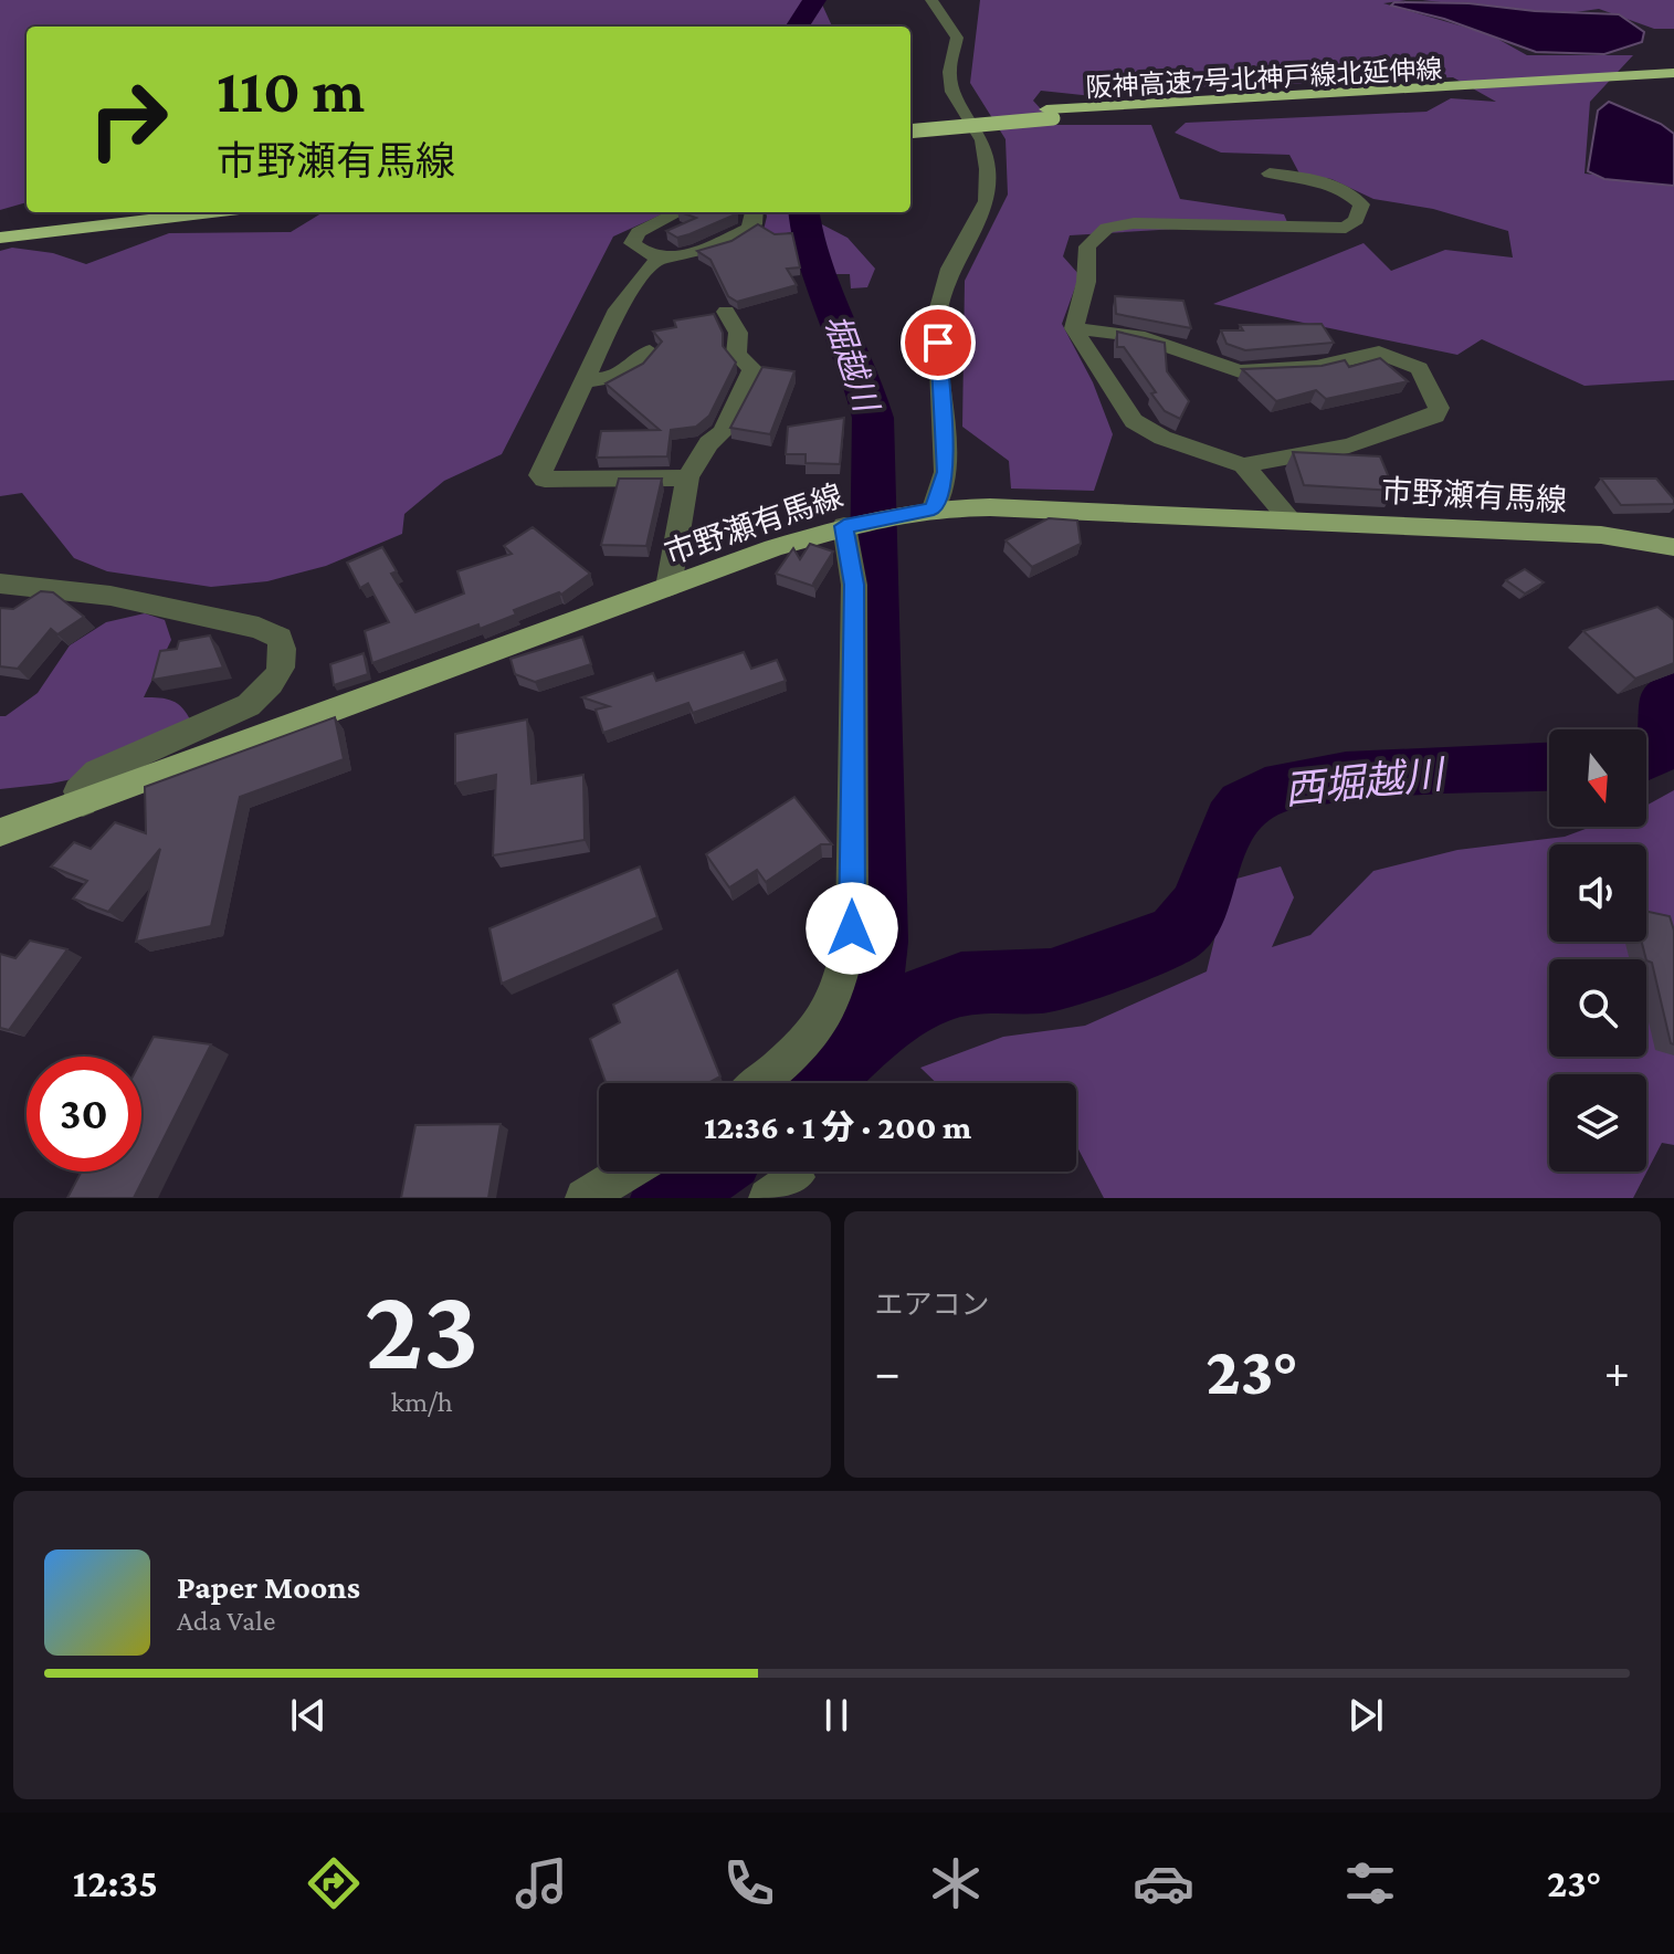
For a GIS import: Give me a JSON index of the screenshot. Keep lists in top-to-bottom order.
{
  "streets": {
    "highway": ["阪神高速7号北神戸線北延伸線"],
    "main road": ["市野瀬有馬線"]
  },
  "water": ["堀越川", "西堀越川"],
  "north": "bottom",
  "page": {
    "turn": ["110 m", "市野瀬有馬線"],
    "limit": "30",
    "trip": "12:36 · 1 分 · 200 m",
    "tile": [
      ["23", "km/h"],
      "エアコン"
    ],
    "heat": ["−", "23°", "+"],
    "song": ["Paper Moons", "Ada Vale"],
    "tabs": ["12:35", "23°"]
  }
}
